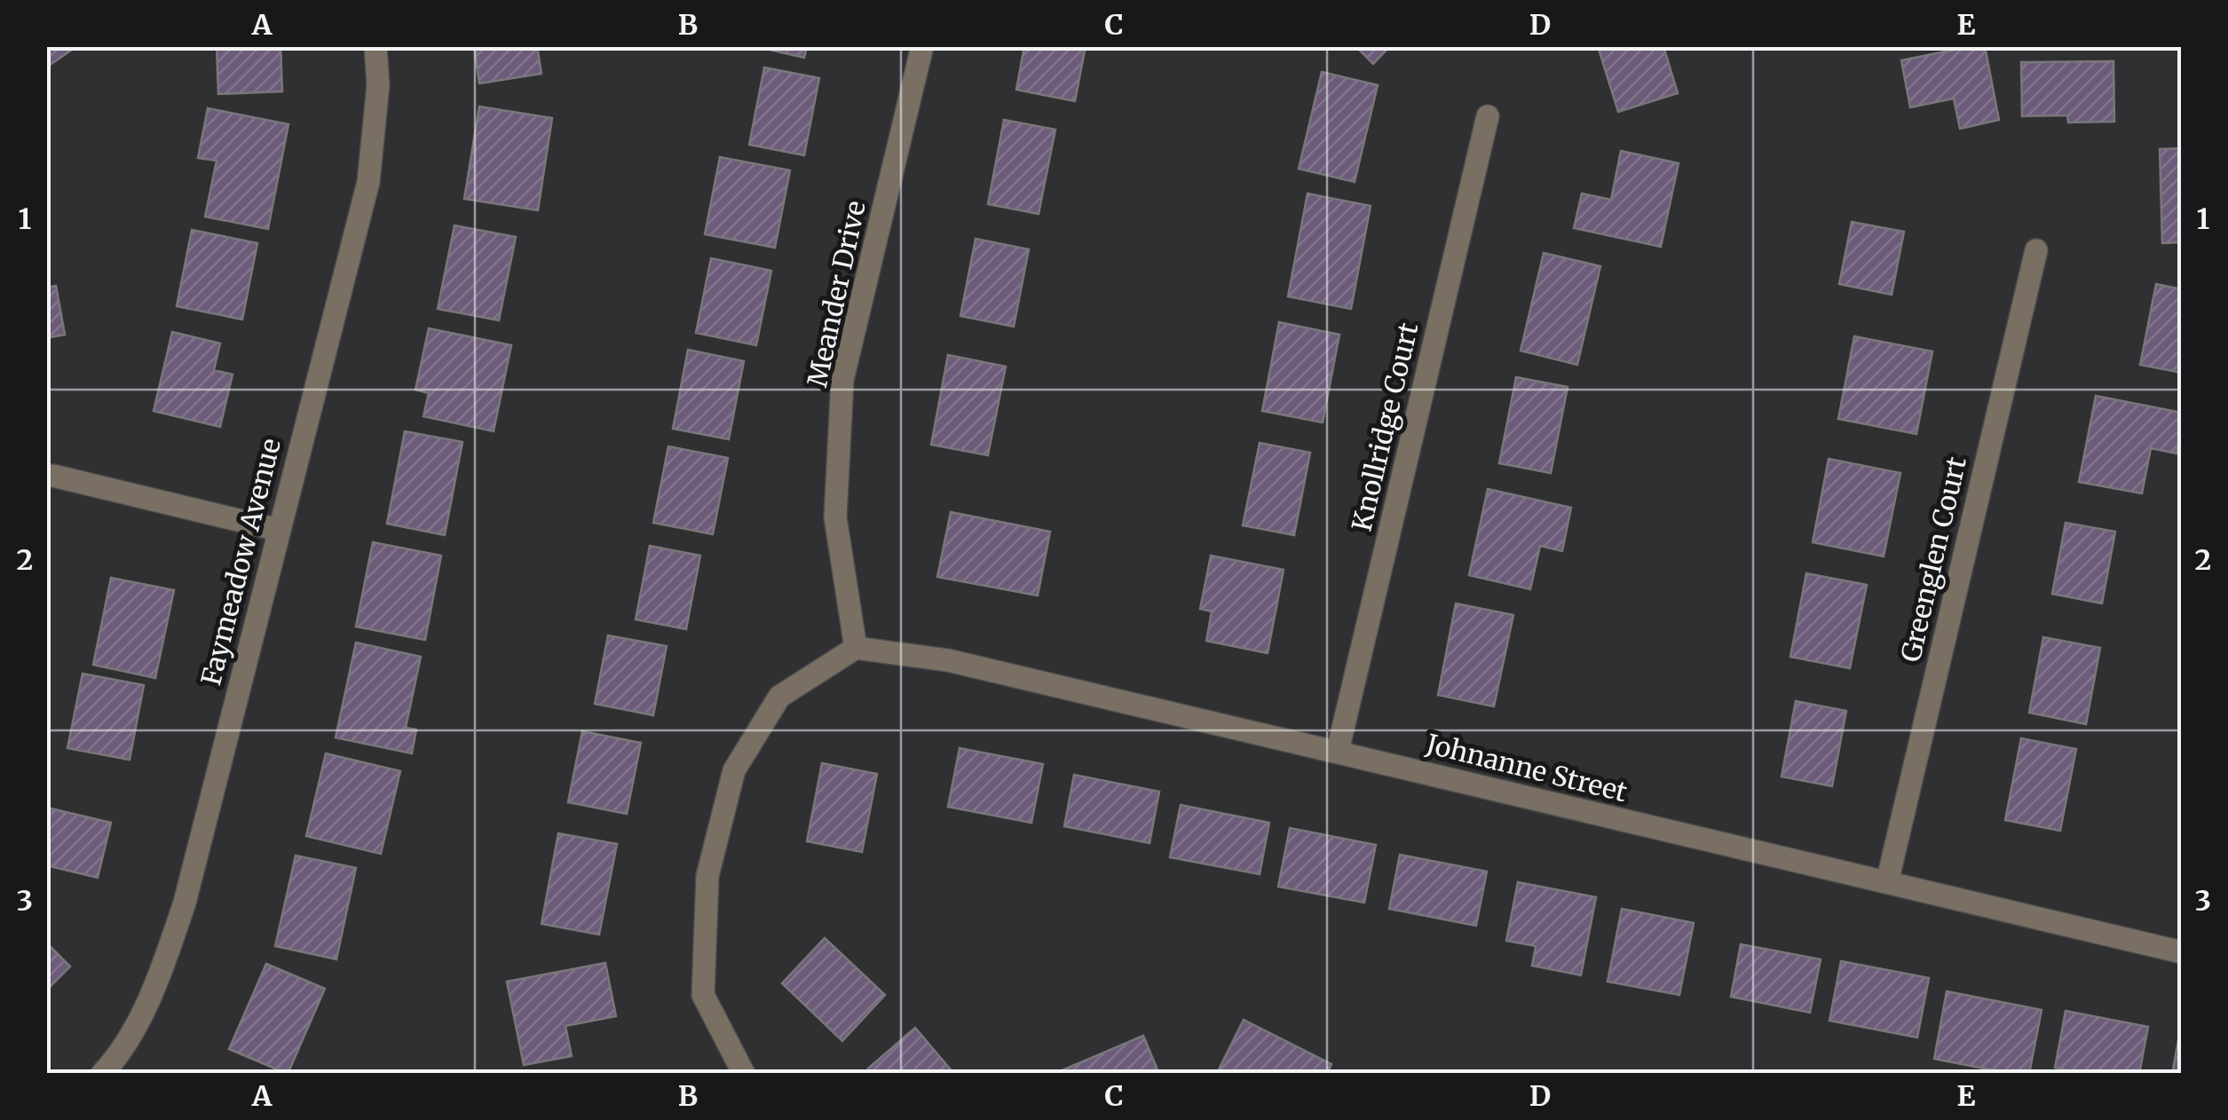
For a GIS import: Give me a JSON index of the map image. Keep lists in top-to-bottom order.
{
  "streets": {
    "street": [
      "Meander Drive",
      "Knollridge Court",
      "Greenglen Court",
      "Faymeadow Avenue",
      "Johnanne Street"
    ]
  },
  "crossings": [
    ["Meander Drive", "Johnanne Street"],
    ["Knollridge Court", "Johnanne Street"],
    ["Greenglen Court", "Johnanne Street"]
  ],
  "grid": {
    "columns": [
      "A",
      "B",
      "C",
      "D",
      "E"
    ],
    "rows": ["1", "2", "3"]
  }
}
